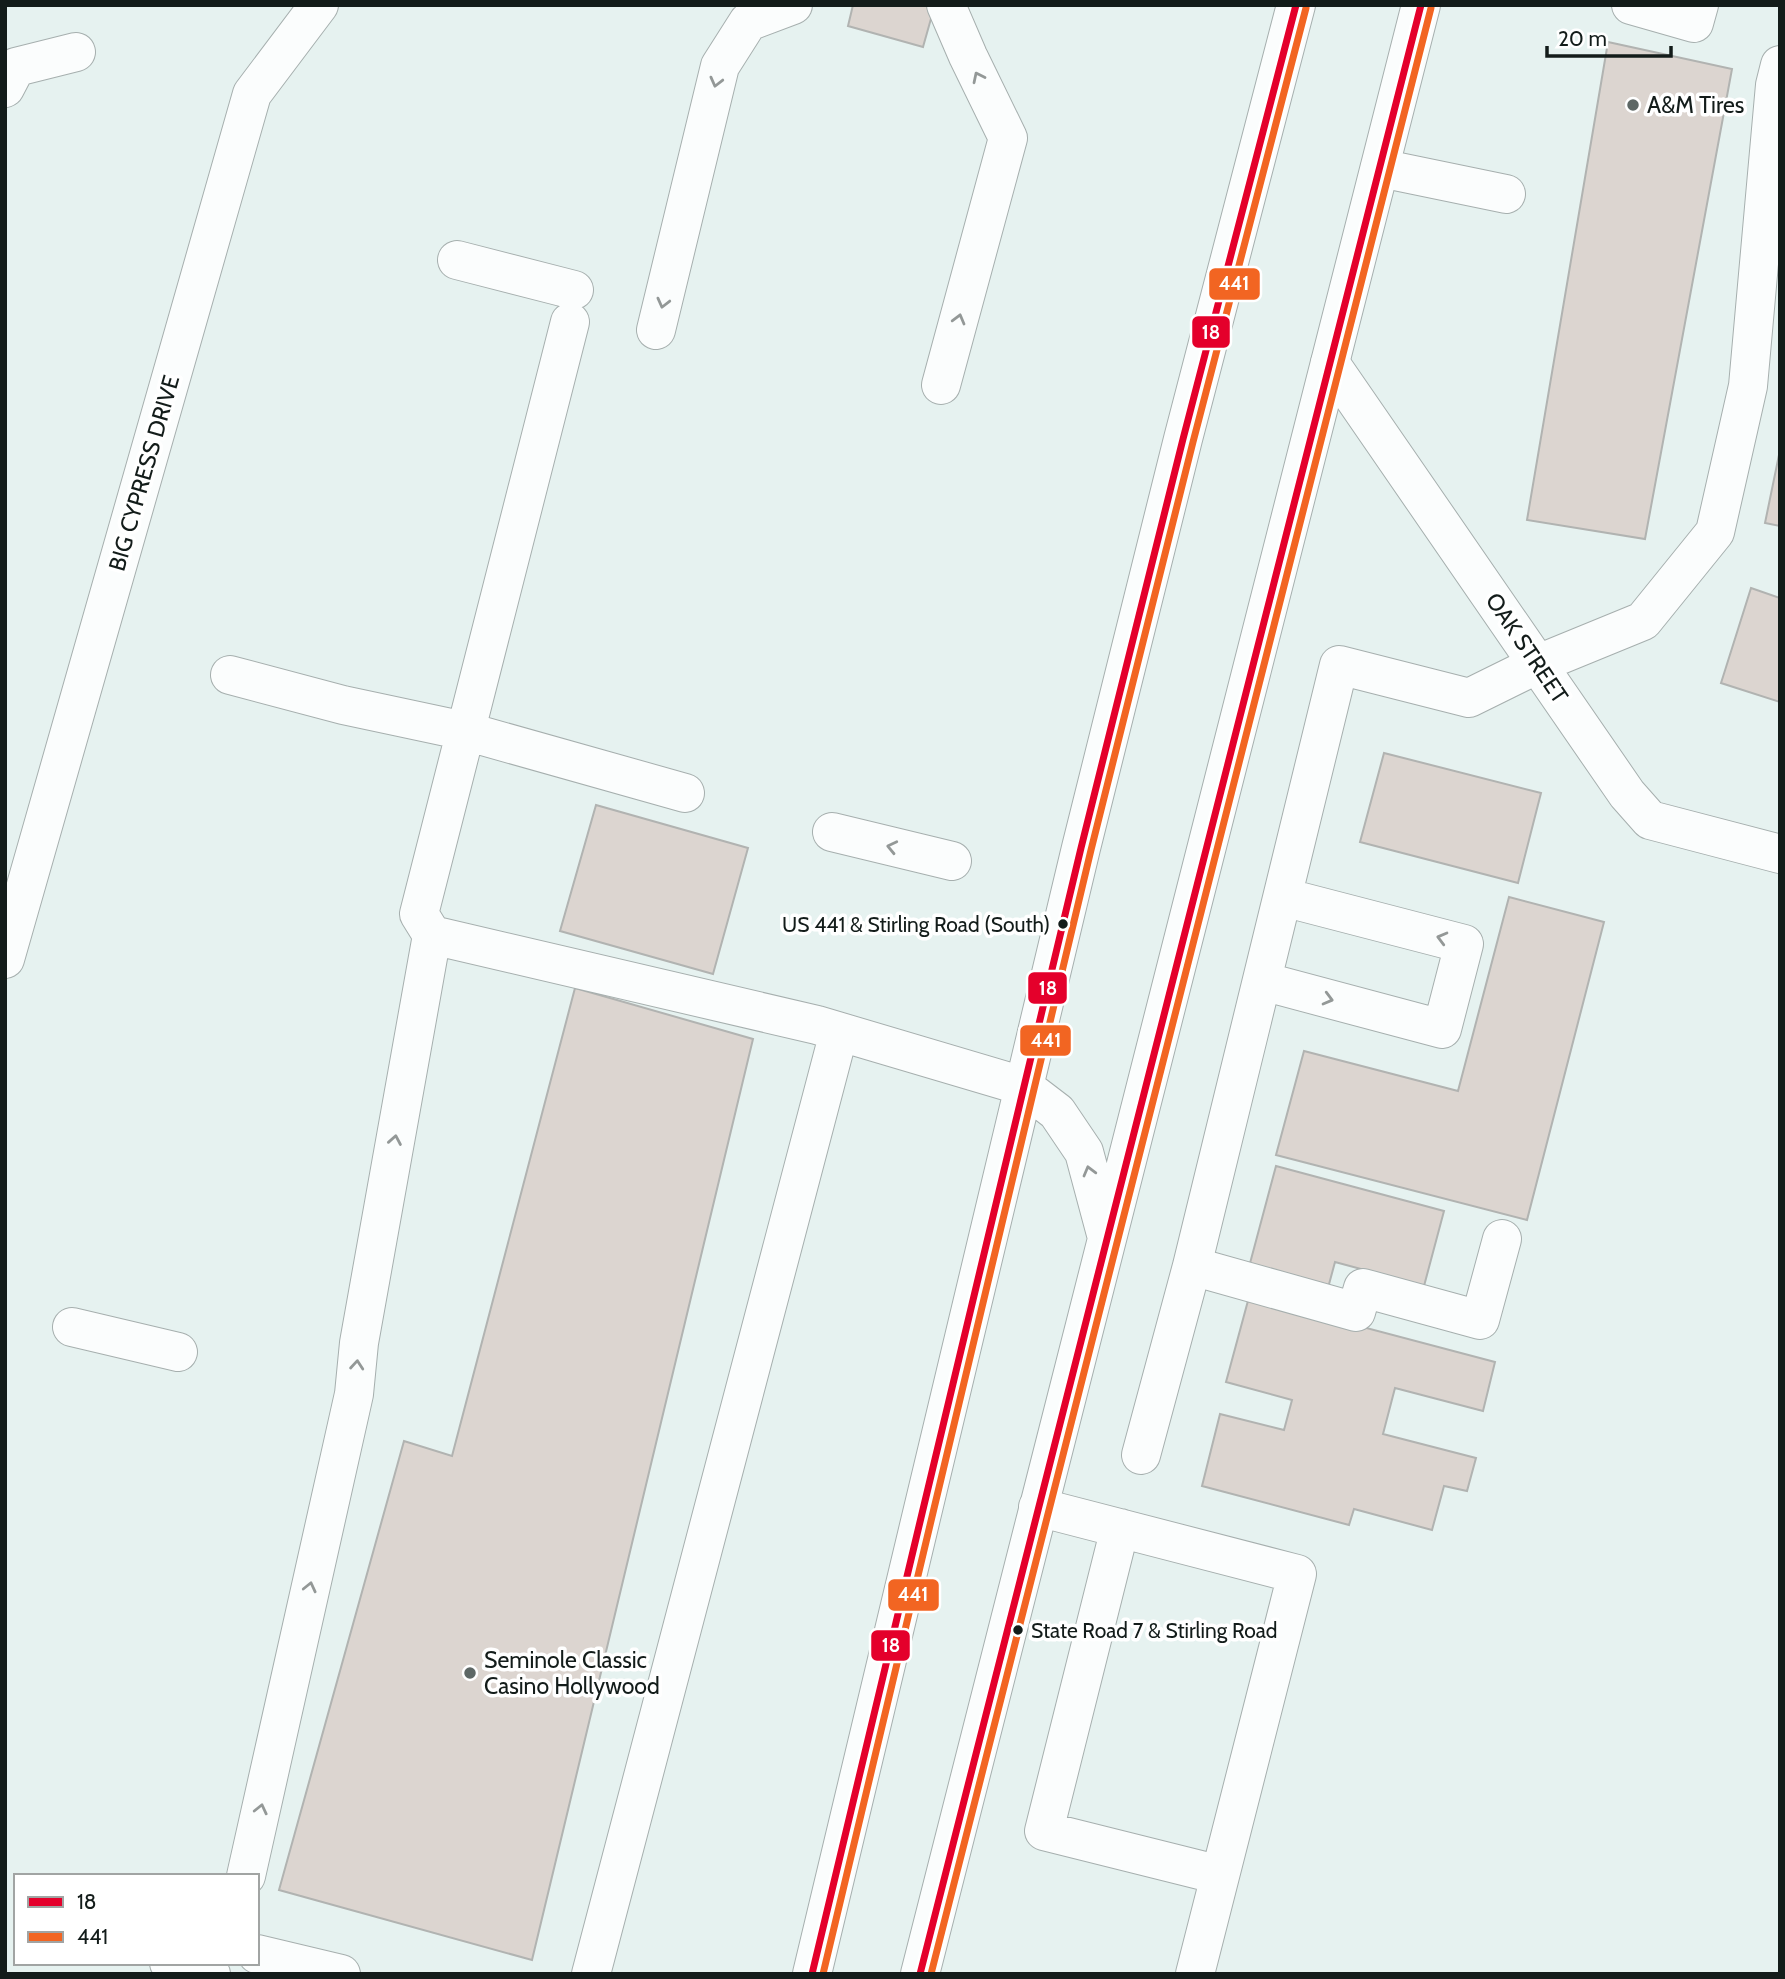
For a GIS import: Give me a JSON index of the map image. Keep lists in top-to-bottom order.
{
  "streets": {
    "main road": ["BIG CYPRESS DRIVE", "OAK STREET"]
  },
  "places": [
    "A&M Tires",
    "US 441 & Stirling Road (South)",
    "State Road 7 & Stirling Road",
    "Seminole Classic Casino Hollywood"
  ],
  "lines": ["transit line 18", "transit line 441"],
  "legend": ["18", "441"],
  "scale_bar": "20 m"
}
